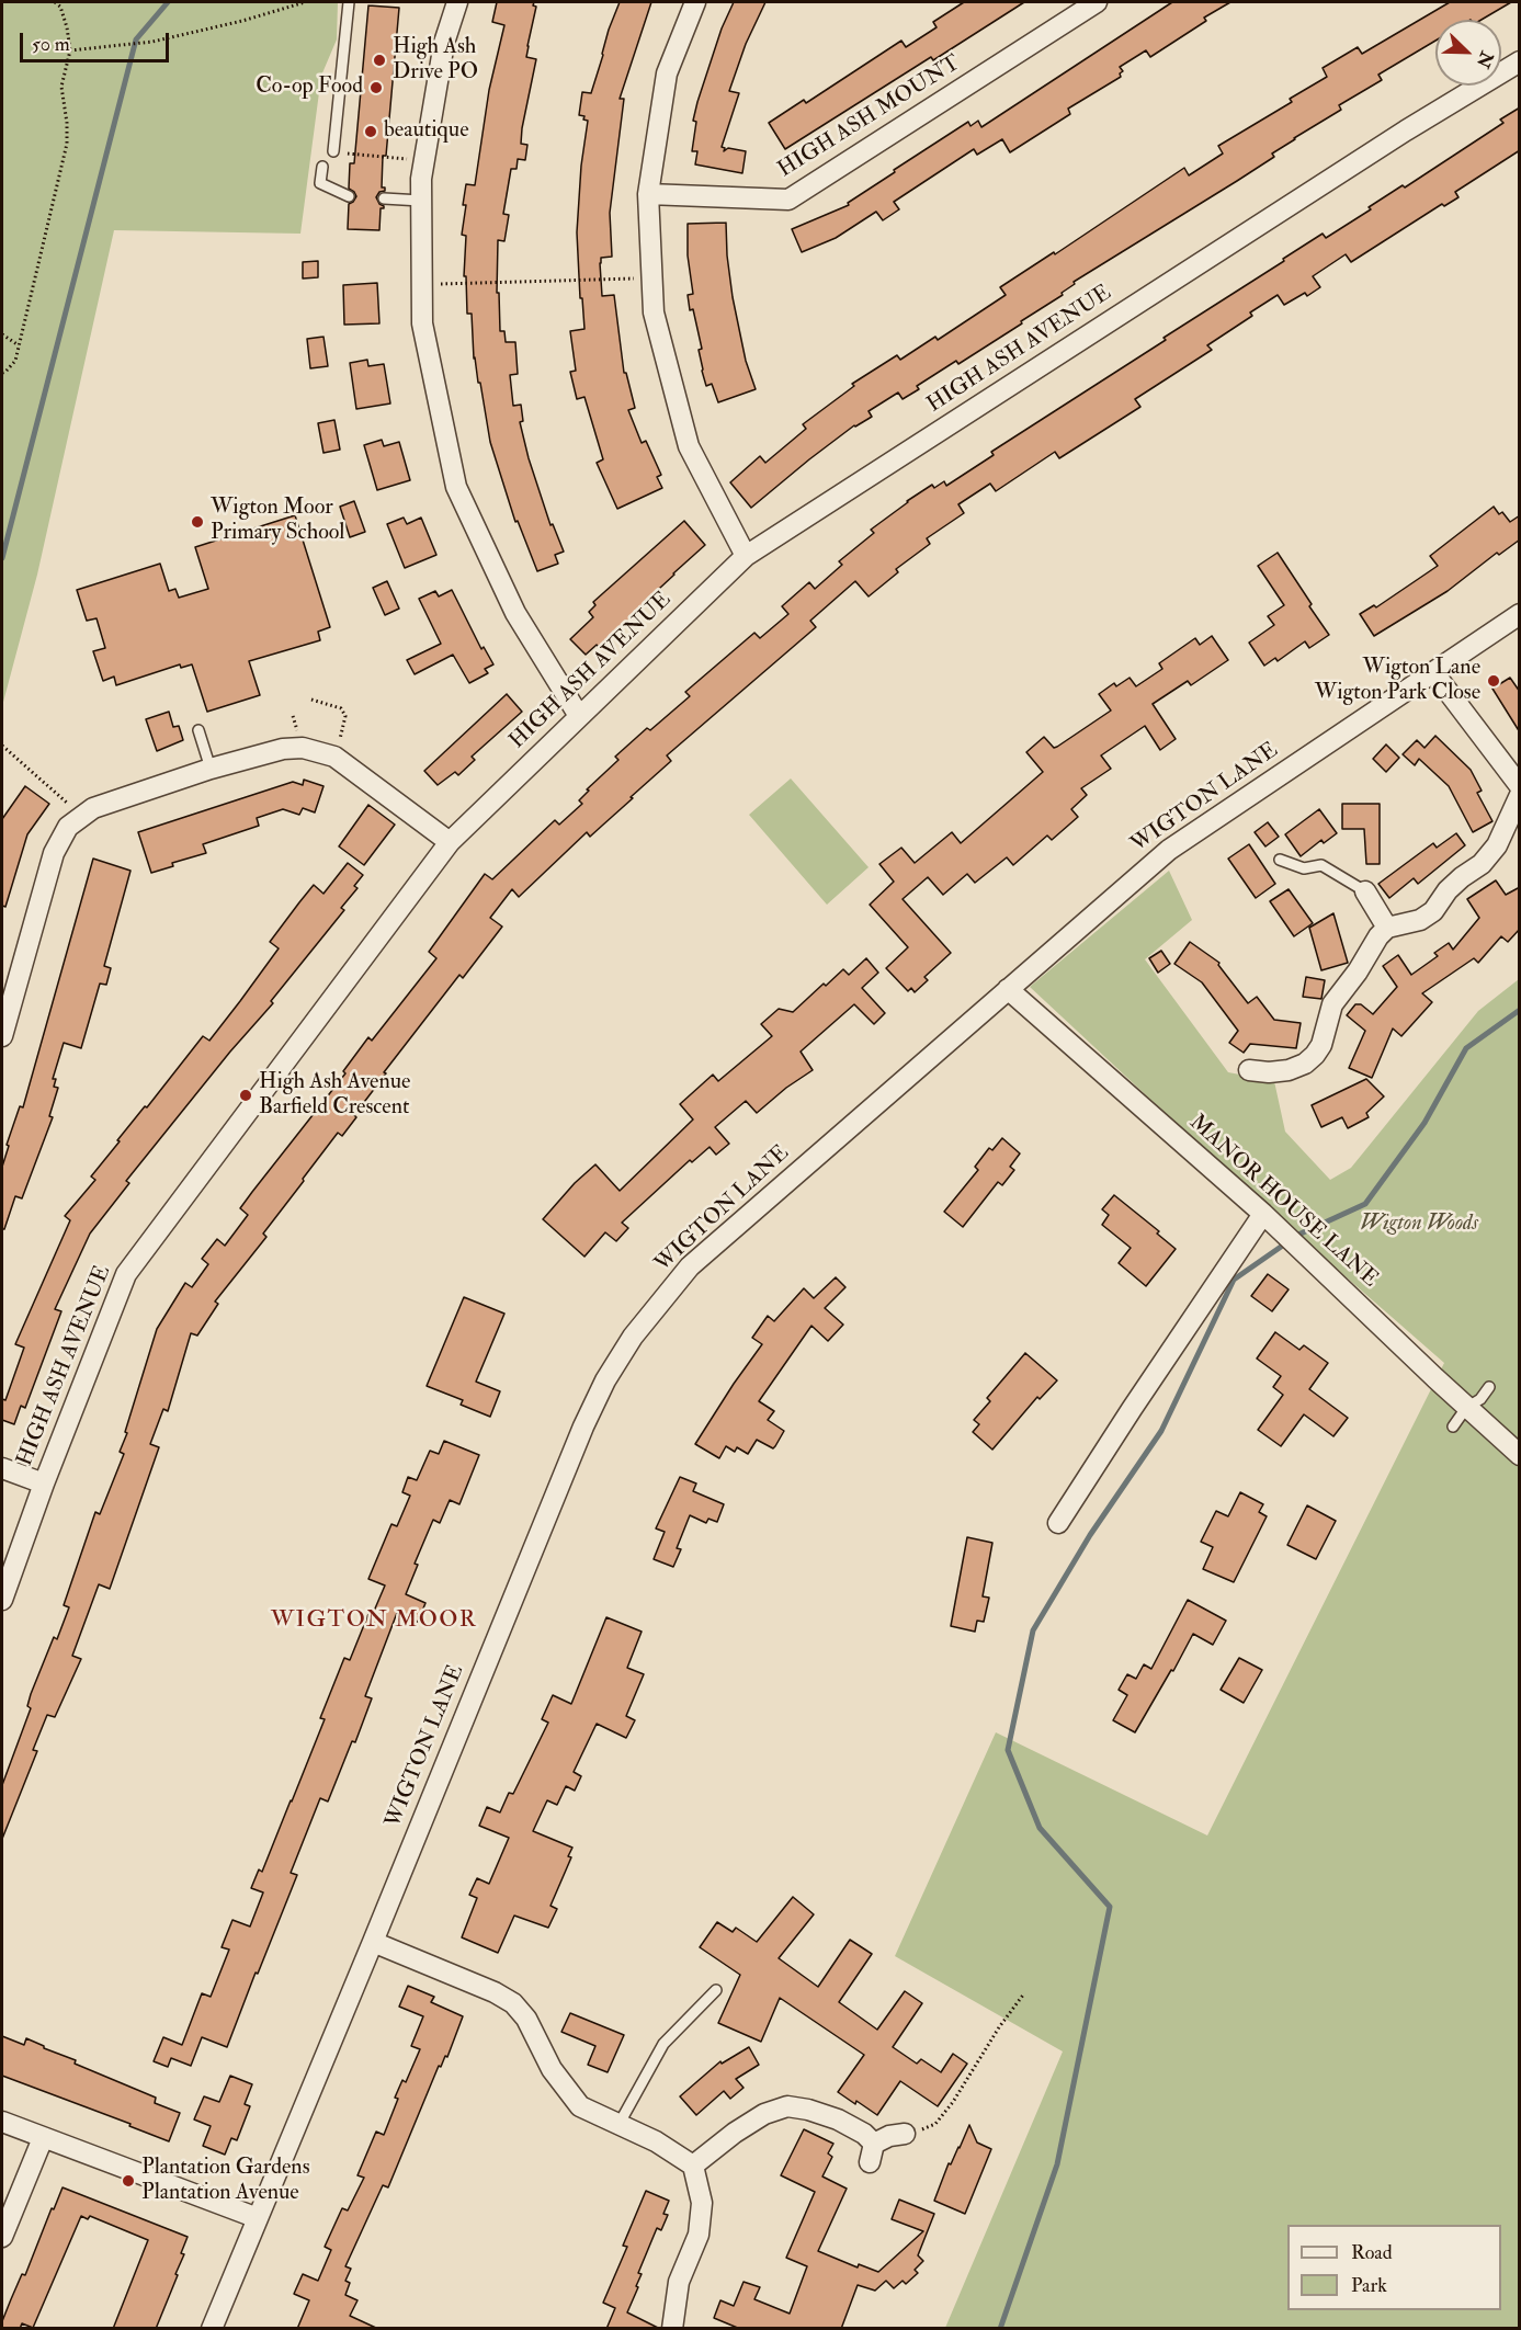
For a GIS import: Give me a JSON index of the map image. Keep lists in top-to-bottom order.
{
  "streets": {
    "street": [
      "HIGH ASH MOUNT",
      "HIGH ASH AVENUE",
      "WIGTON LANE",
      "MANOR HOUSE LANE"
    ]
  },
  "crossings": [
    ["WIGTON LANE", "MANOR HOUSE LANE"]
  ],
  "districts": ["WIGTON MOOR"],
  "parks": ["Wigton Woods"],
  "places": [
    "High Ash Drive PO",
    "Co-op Food",
    "beautique",
    "Wigton Moor Primary School",
    "Wigton Lane Wigton Park Close",
    "High Ash Avenue Barfield Crescent",
    "Plantation Gardens Plantation Avenue"
  ],
  "legend": ["Road", "Park"],
  "scale_bar": "50 m",
  "north": "bottom right"
}
